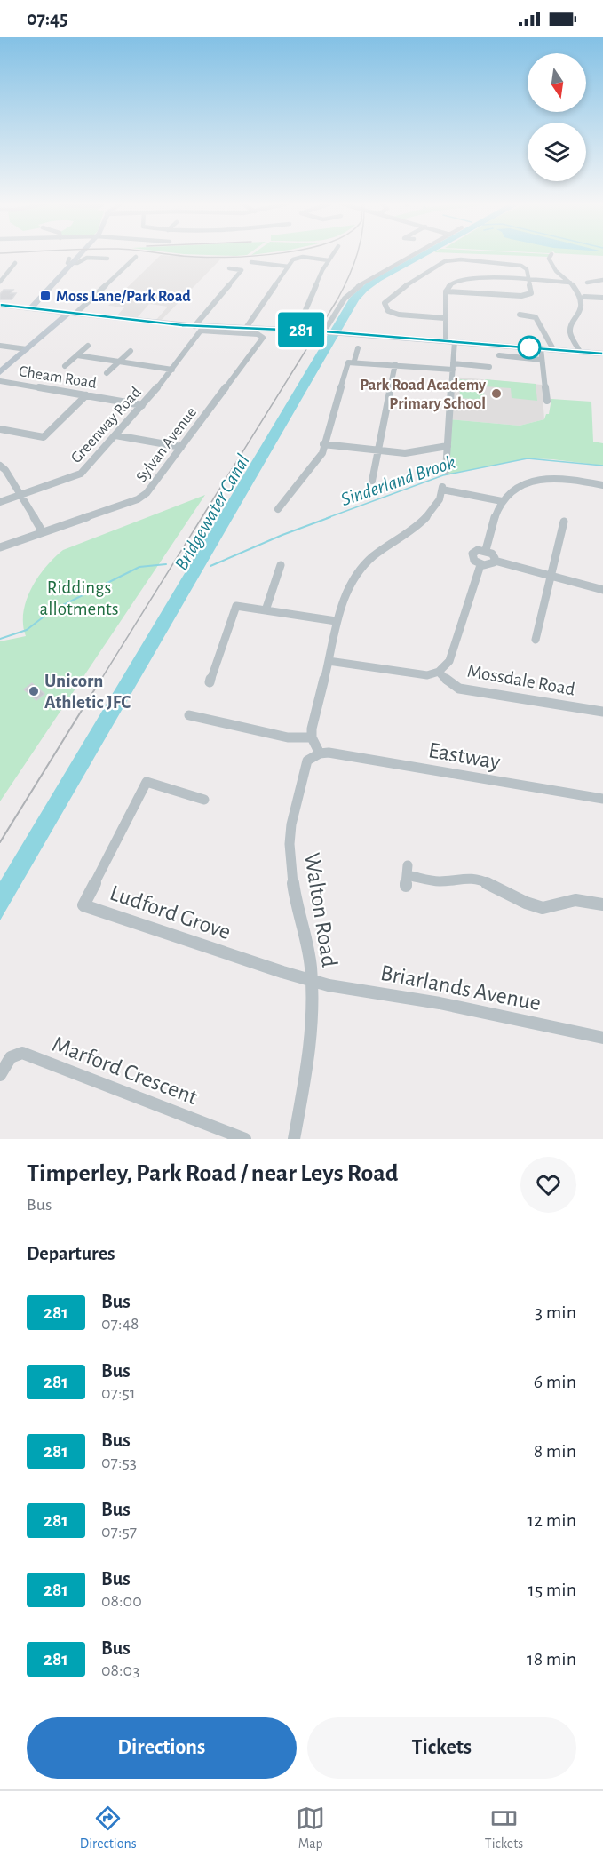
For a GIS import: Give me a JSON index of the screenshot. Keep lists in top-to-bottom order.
{
  "streets": {
    "street": [
      "Cheam Road",
      "Greenway Road",
      "Sylvan Avenue",
      "Mossdale Road",
      "Eastway",
      "Walton Road",
      "Ludford Grove",
      "Briarlands Avenue",
      "Marford Crescent"
    ]
  },
  "crossings": [
    ["Cheam Road", "Greenway Road"],
    ["Greenway Road", "Sylvan Avenue"],
    ["Eastway", "Walton Road"],
    ["Walton Road", "Ludford Grove"],
    ["Walton Road", "Briarlands Avenue"],
    ["Ludford Grove", "Briarlands Avenue"]
  ],
  "water": ["Sinderland Brook", "Bridgewater Canal"],
  "parks": ["Riddings allotments"],
  "places": {
    "transit": ["Moss Lane/Park Road"],
    "other": ["Park Road Academy Primary School", "Unicorn Athletic JFC"]
  },
  "lines": ["bus line 281"],
  "north": "bottom",
  "page": {
    "status": "07:45",
    "on_map": "281",
    "heading": [
      ["Timperley, Park Road / near Leys Road", "Bus"],
      "Departures"
    ],
    "list": [
      {
        "mark": "281",
        "name": "Bus",
        "note": "07:48",
        "value": "3 min"
      },
      {
        "mark": "281",
        "name": "Bus",
        "note": "07:51",
        "value": "6 min"
      },
      {
        "mark": "281",
        "name": "Bus",
        "note": "07:53",
        "value": "8 min"
      },
      {
        "mark": "281",
        "name": "Bus",
        "note": "07:57",
        "value": "12 min"
      },
      {
        "mark": "281",
        "name": "Bus",
        "note": "08:00",
        "value": "15 min"
      },
      {
        "mark": "281",
        "name": "Bus",
        "note": "08:03",
        "value": "18 min"
      }
    ],
    "buttons": ["Directions", "Tickets"],
    "tabs": ["Directions", "Map", "Tickets"]
  }
}
